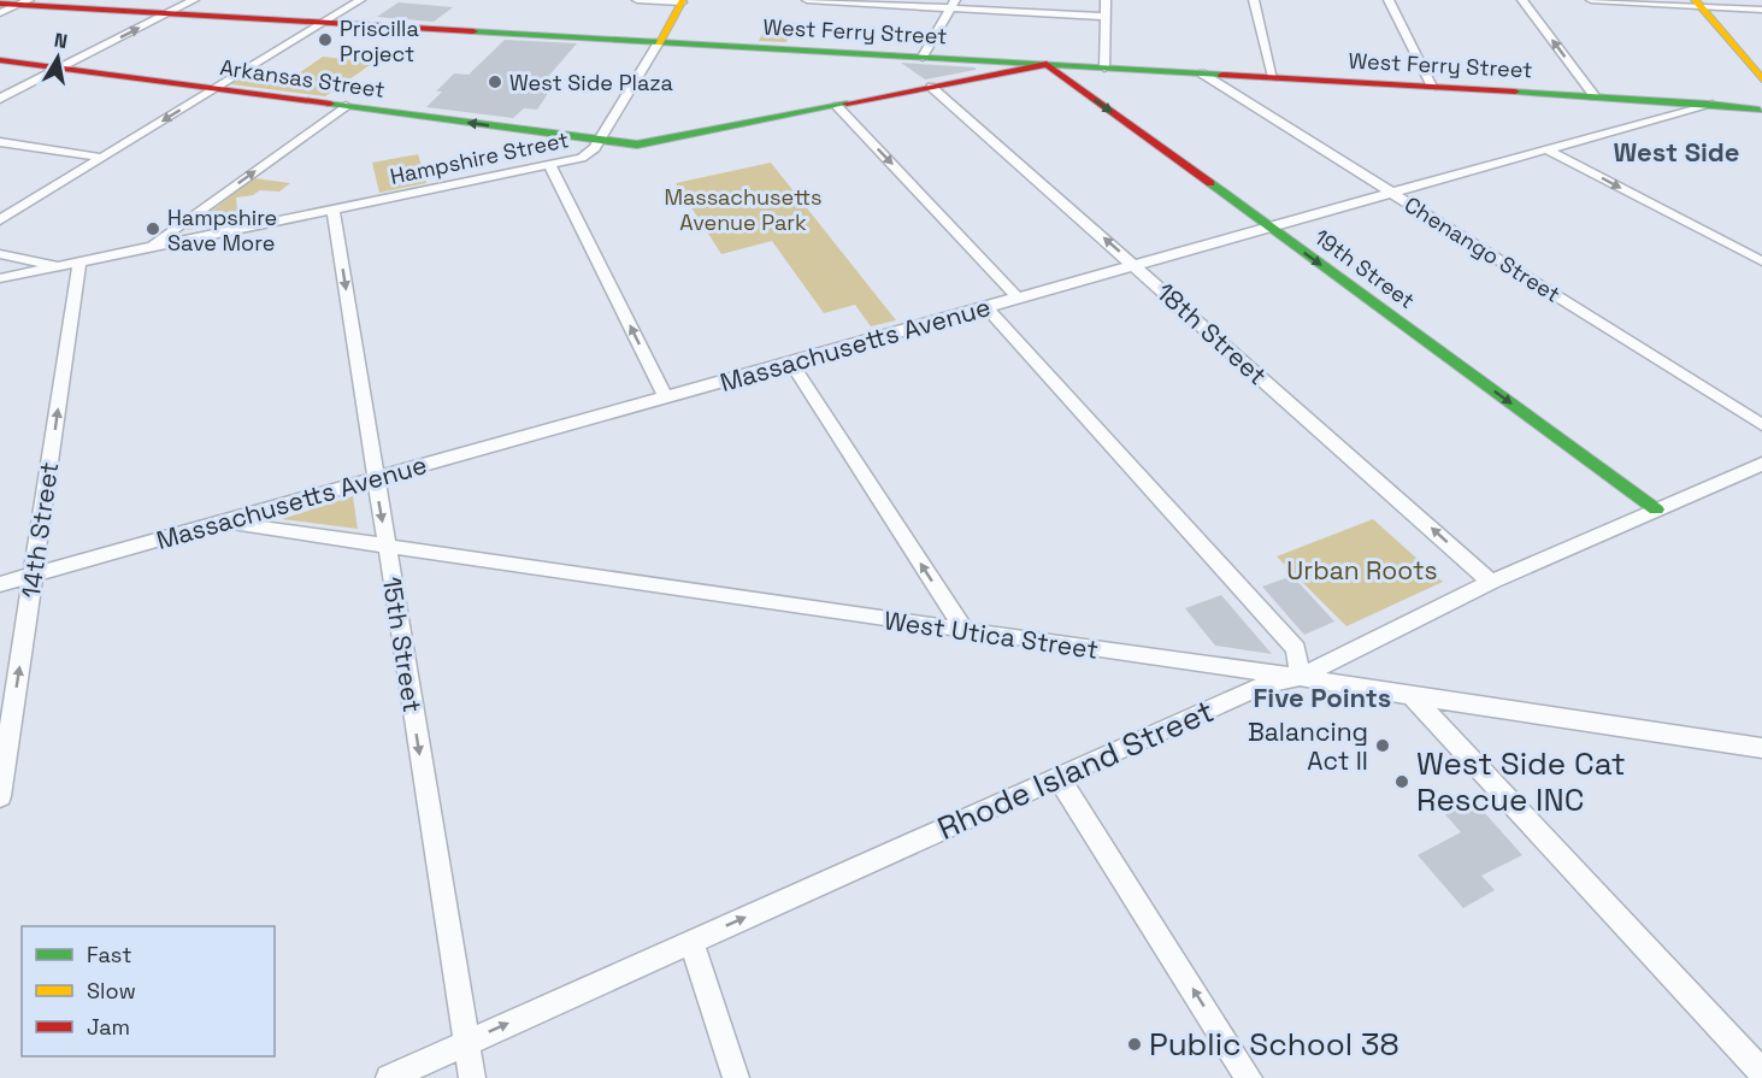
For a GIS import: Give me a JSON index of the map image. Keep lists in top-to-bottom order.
{
  "streets": {
    "street": [
      "West Ferry Street",
      "Arkansas Street",
      "Hampshire Street",
      "Chenango Street",
      "19th Street",
      "18th Street",
      "Massachusetts Avenue",
      "14th Street",
      "West Utica Street",
      "15th Street",
      "Rhode Island Street"
    ]
  },
  "crossings": [
    ["West Ferry Street", "Hampshire Street"],
    ["West Ferry Street", "Chenango Street"],
    ["West Ferry Street", "19th Street"],
    ["West Ferry Street", "Massachusetts Avenue"],
    ["Arkansas Street", "Hampshire Street"],
    ["Hampshire Street", "19th Street"],
    ["Hampshire Street", "18th Street"],
    ["Hampshire Street", "14th Street"],
    ["Hampshire Street", "15th Street"],
    ["Chenango Street", "Massachusetts Avenue"],
    ["19th Street", "Massachusetts Avenue"],
    ["19th Street", "Rhode Island Street"],
    ["18th Street", "Massachusetts Avenue"],
    ["18th Street", "Rhode Island Street"],
    ["Massachusetts Avenue", "14th Street"],
    ["Massachusetts Avenue", "West Utica Street"],
    ["Massachusetts Avenue", "15th Street"],
    ["West Utica Street", "15th Street"],
    ["West Utica Street", "Rhode Island Street"],
    ["15th Street", "Rhode Island Street"]
  ],
  "one_way": [
    "Arkansas Street",
    "19th Street",
    "14th Street",
    "15th Street",
    "Rhode Island Street"
  ],
  "districts": ["West Side", "Five Points"],
  "parks": ["Massachusetts Avenue Park", "Urban Roots"],
  "places": [
    "Priscilla Project",
    "West Side Plaza",
    "Hampshire Save More",
    "Balancing Act II",
    "West Side Cat Rescue INC",
    "Public School 38"
  ],
  "legend": ["Fast", "Slow", "Jam"],
  "north": "top"
}
